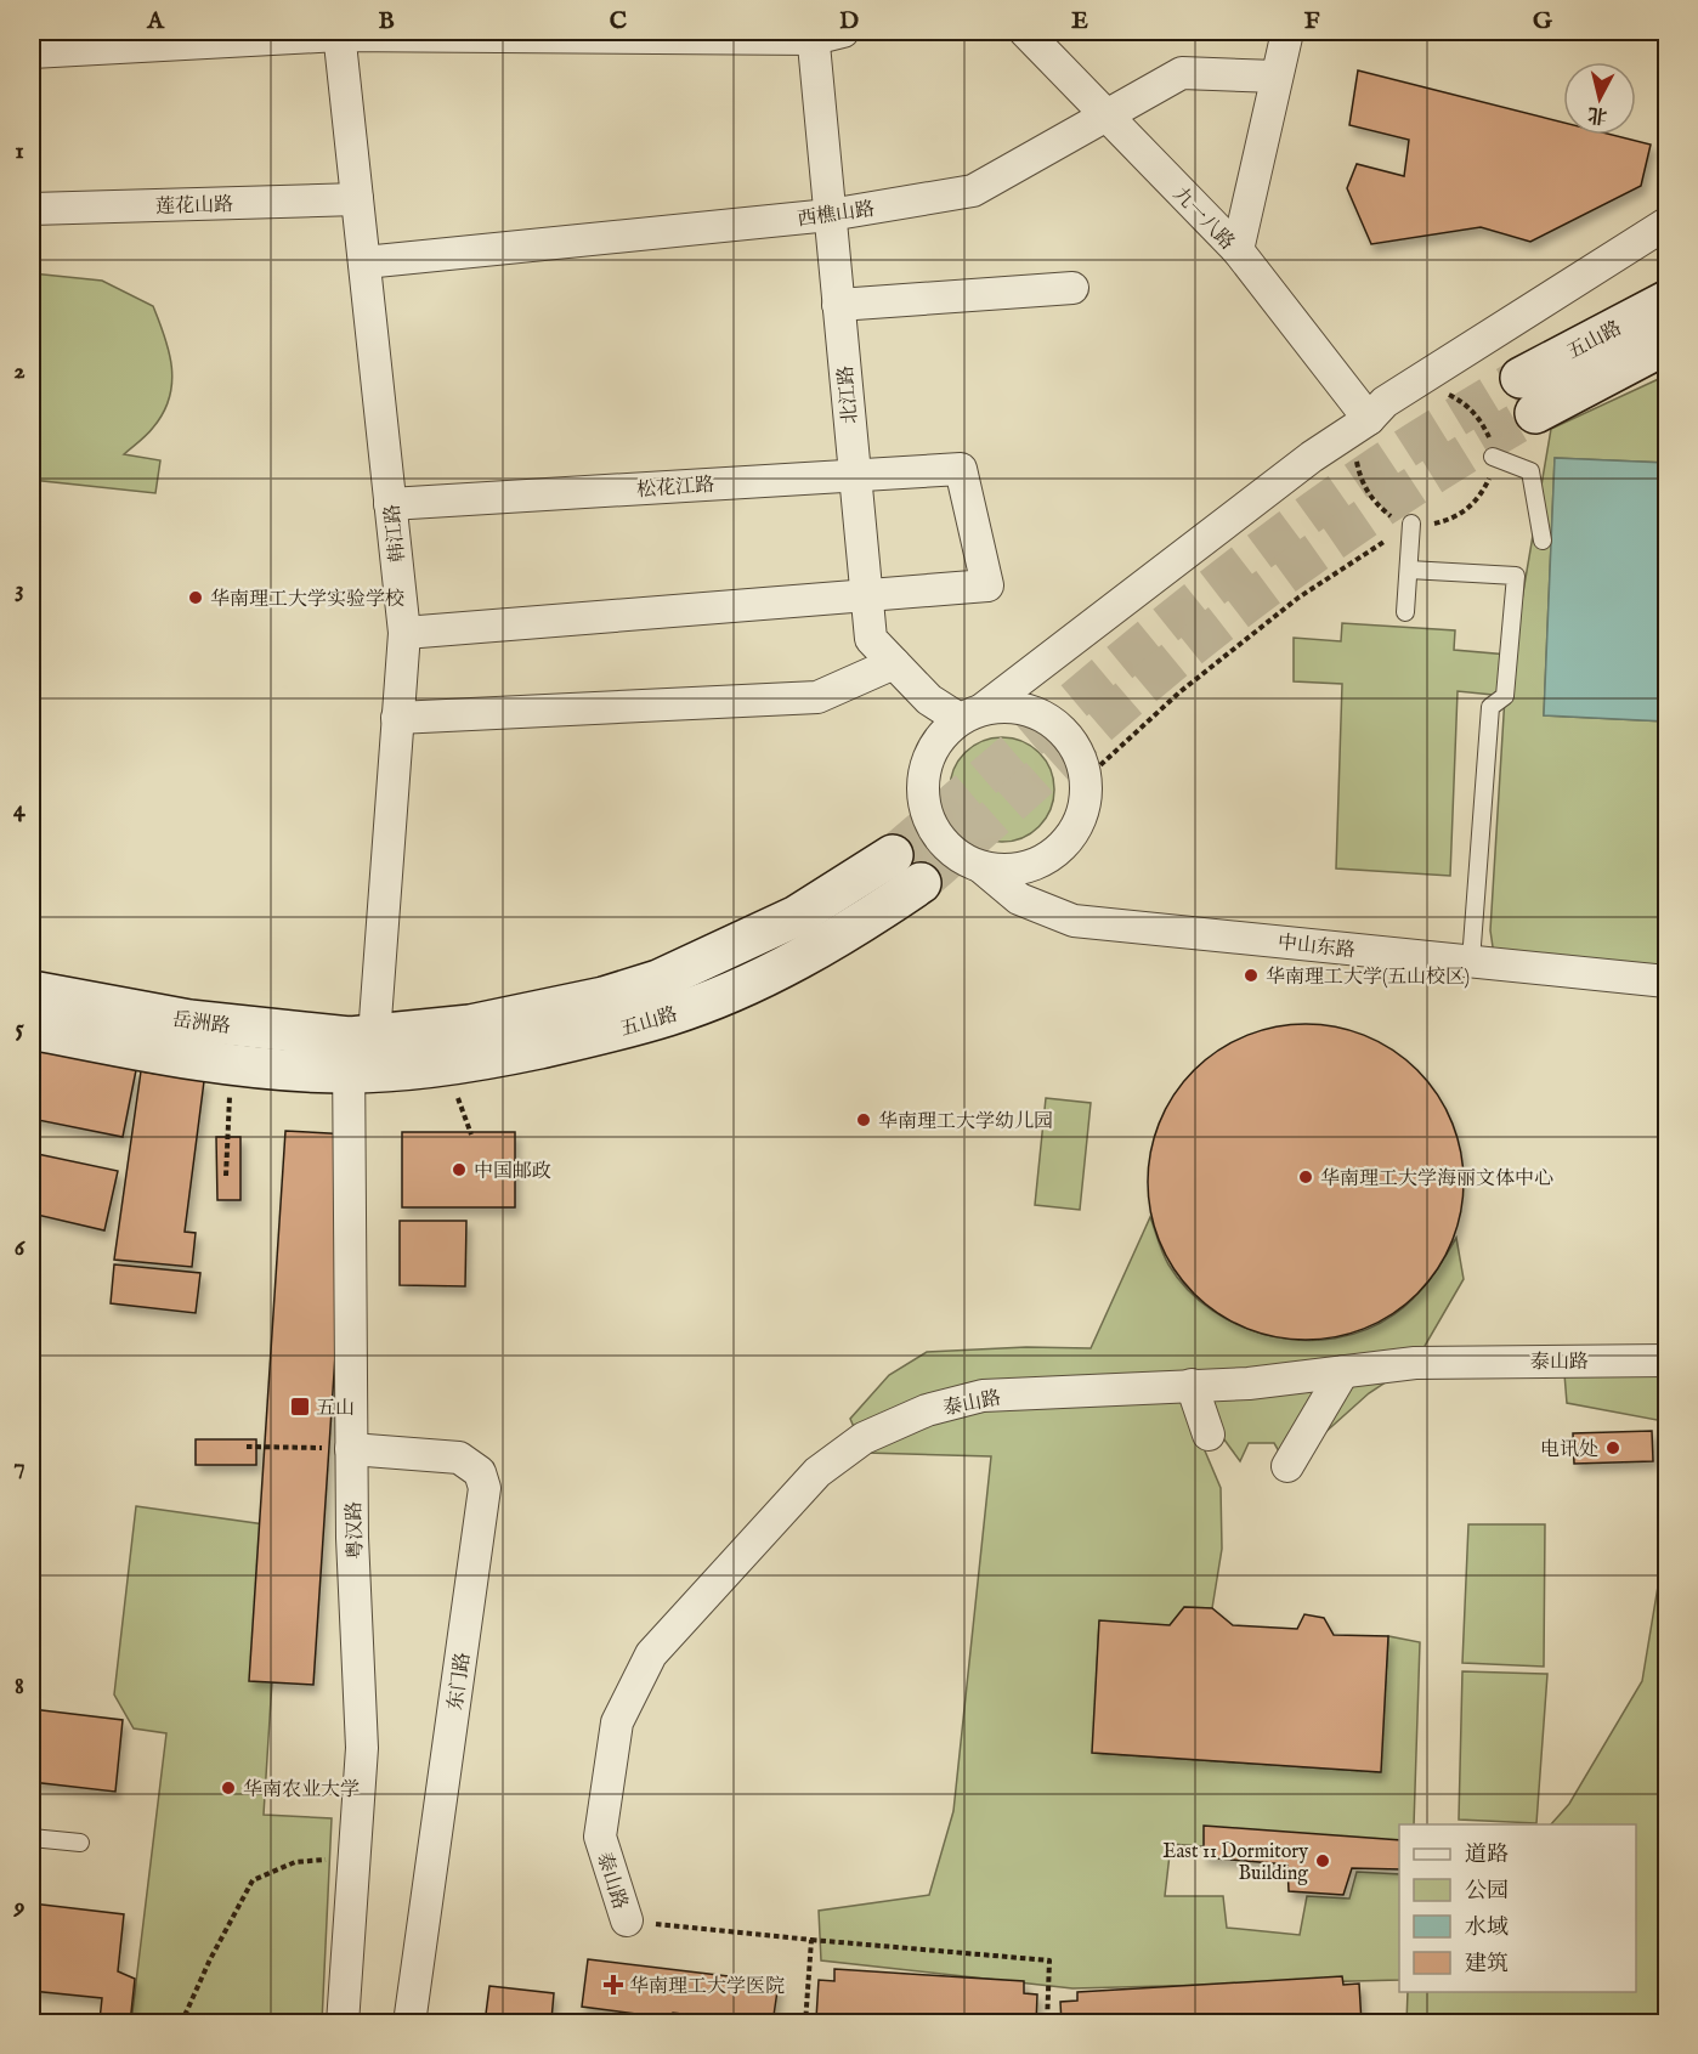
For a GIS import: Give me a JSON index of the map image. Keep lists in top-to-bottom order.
{
  "streets": {
    "main road": ["五山路", "岳洲路"],
    "street": [
      "莲花山路",
      "西樵山路",
      "九一八路",
      "北江路",
      "松花江路",
      "韩江路",
      "中山东路",
      "泰山路",
      "粤汉路",
      "东门路"
    ]
  },
  "crossings": [
    ["莲花山路", "韩江路"],
    ["西樵山路", "九一八路"],
    ["西樵山路", "北江路"],
    ["西樵山路", "韩江路"],
    ["五山路", "韩江路"],
    ["五山路", "岳洲路"],
    ["五山路", "粤汉路"],
    ["北江路", "松花江路"],
    ["北江路", "中山东路"],
    ["松花江路", "韩江路"],
    ["韩江路", "岳洲路"],
    ["韩江路", "粤汉路"],
    ["岳洲路", "粤汉路"],
    ["粤汉路", "东门路"]
  ],
  "places": {
    "other": [
      "华南理工大学实验学校",
      "华南理工大学(五山校区)",
      "华南理工大学幼儿园",
      "中国邮政",
      "华南理工大学海丽文体中心",
      "电讯处",
      "华南农业大学",
      "East 11 Dormitory Building"
    ],
    "transit": ["五山"],
    "health": ["华南理工大学医院"]
  },
  "legend": [
    "道路",
    "公园",
    "水域",
    "建筑"
  ],
  "north": "bottom",
  "grid": {
    "columns": [
      "A",
      "B",
      "C",
      "D",
      "E",
      "F",
      "G"
    ],
    "rows": [
      "1",
      "2",
      "3",
      "4",
      "5",
      "6",
      "7",
      "8",
      "9"
    ]
  }
}
